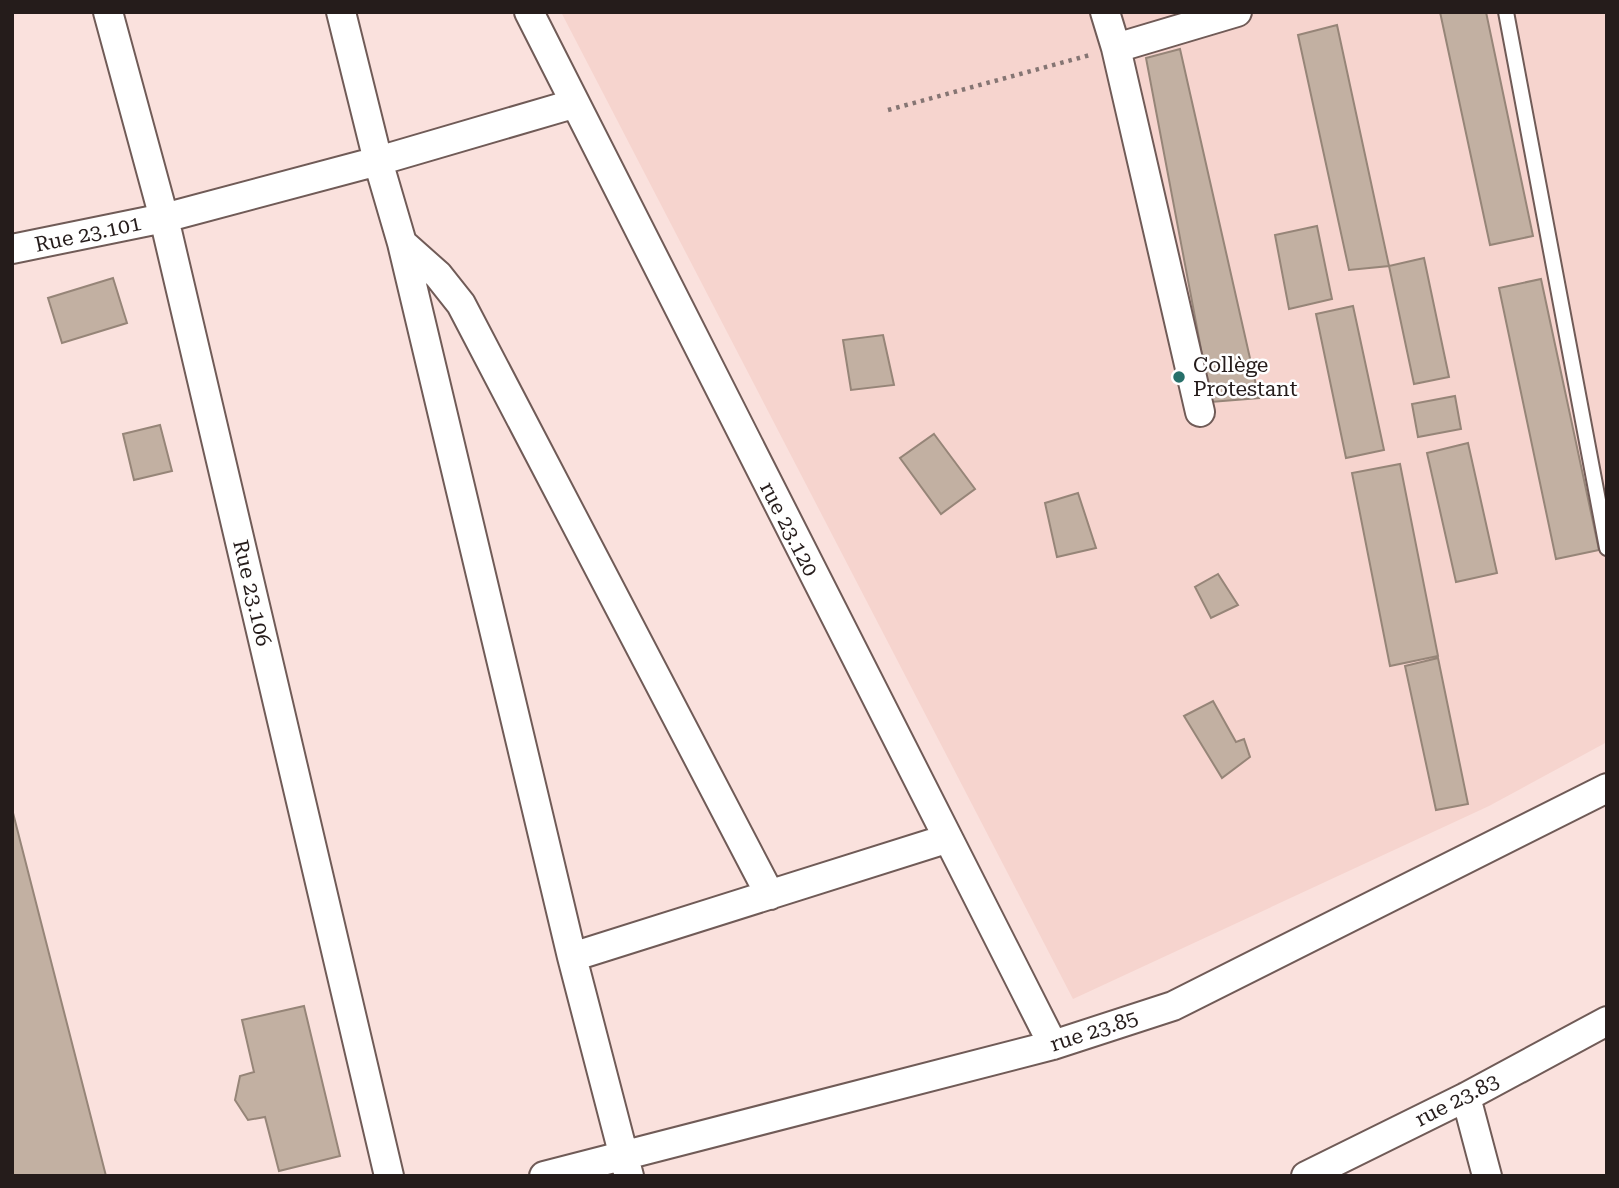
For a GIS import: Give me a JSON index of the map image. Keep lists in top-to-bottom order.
{
  "streets": {
    "street": [
      "Rue 23.101",
      "rue 23.120",
      "Rue 23.106",
      "rue 23.85",
      "rue 23.83"
    ]
  },
  "crossings": [
    ["Rue 23.101", "rue 23.120"],
    ["Rue 23.101", "Rue 23.106"],
    ["rue 23.120", "rue 23.85"]
  ],
  "places": ["Collège Protestant"]
}
